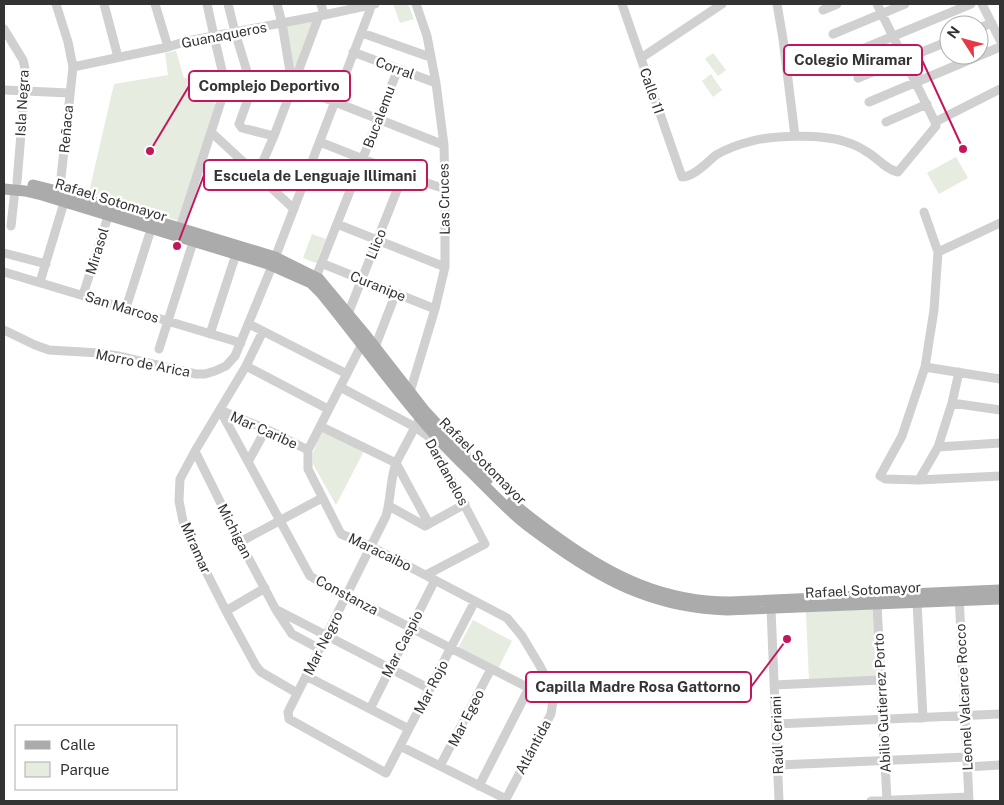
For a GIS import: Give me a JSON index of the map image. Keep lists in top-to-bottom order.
{
  "streets": {
    "main road": ["Rafael Sotomayor"],
    "street": [
      "Guanaqueros",
      "Corral",
      "Calle 11",
      "Isla Negra",
      "Bucalemu",
      "Reñaca",
      "Las Cruces",
      "Llico",
      "Mirasol",
      "Curanipe",
      "San Marcos",
      "Morro de Arica",
      "Mar Caribe",
      "Dardanelos",
      "Michigan",
      "Miramar",
      "Maracaibo",
      "Constanza",
      "Mar Negro",
      "Mar Caspio",
      "Mar Rojo",
      "Leonel Valcarce Rocco",
      "Abilio Gutierrez Porto",
      "Mar Egeo",
      "Raúl Ceriani",
      "Atlántida"
    ]
  },
  "crossings": [
    ["Guanaqueros", "Reñaca"],
    ["Guanaqueros", "Morro de Arica"],
    ["Corral", "Bucalemu"],
    ["Corral", "Las Cruces"],
    ["Corral", "Morro de Arica"],
    ["Isla Negra", "Rafael Sotomayor"],
    ["Bucalemu", "Rafael Sotomayor"],
    ["Bucalemu", "Curanipe"],
    ["Reñaca", "Rafael Sotomayor"],
    ["Reñaca", "San Marcos"],
    ["Las Cruces", "Rafael Sotomayor"],
    ["Las Cruces", "Curanipe"],
    ["Rafael Sotomayor", "Llico"],
    ["Rafael Sotomayor", "Mirasol"],
    ["Rafael Sotomayor", "Morro de Arica"],
    ["Rafael Sotomayor", "Dardanelos"],
    ["Rafael Sotomayor", "Mar Negro"],
    ["Rafael Sotomayor", "Leonel Valcarce Rocco"],
    ["Rafael Sotomayor", "Abilio Gutierrez Porto"],
    ["Rafael Sotomayor", "Raúl Ceriani"],
    ["Llico", "Curanipe"],
    ["Mirasol", "San Marcos"],
    ["San Marcos", "Morro de Arica"],
    ["Mar Caribe", "Miramar"],
    ["Mar Caribe", "Maracaibo"],
    ["Mar Caribe", "Constanza"],
    ["Dardanelos", "Maracaibo"],
    ["Dardanelos", "Mar Negro"],
    ["Michigan", "Miramar"],
    ["Michigan", "Mar Negro"],
    ["Miramar", "Constanza"],
    ["Miramar", "Mar Negro"],
    ["Maracaibo", "Constanza"],
    ["Maracaibo", "Mar Negro"],
    ["Maracaibo", "Mar Caspio"],
    ["Maracaibo", "Mar Rojo"],
    ["Maracaibo", "Atlántida"],
    ["Constanza", "Mar Negro"],
    ["Constanza", "Mar Caspio"],
    ["Constanza", "Mar Rojo"],
    ["Constanza", "Mar Egeo"],
    ["Constanza", "Atlántida"],
    ["Mar Negro", "Mar Rojo"]
  ],
  "places": [
    "Colegio Miramar",
    "Complejo Deportivo",
    "Escuela de Lenguaje Illimani",
    "Capilla Madre Rosa Gattorno"
  ],
  "legend": ["Calle", "Parque"],
  "north": "top left"
}
